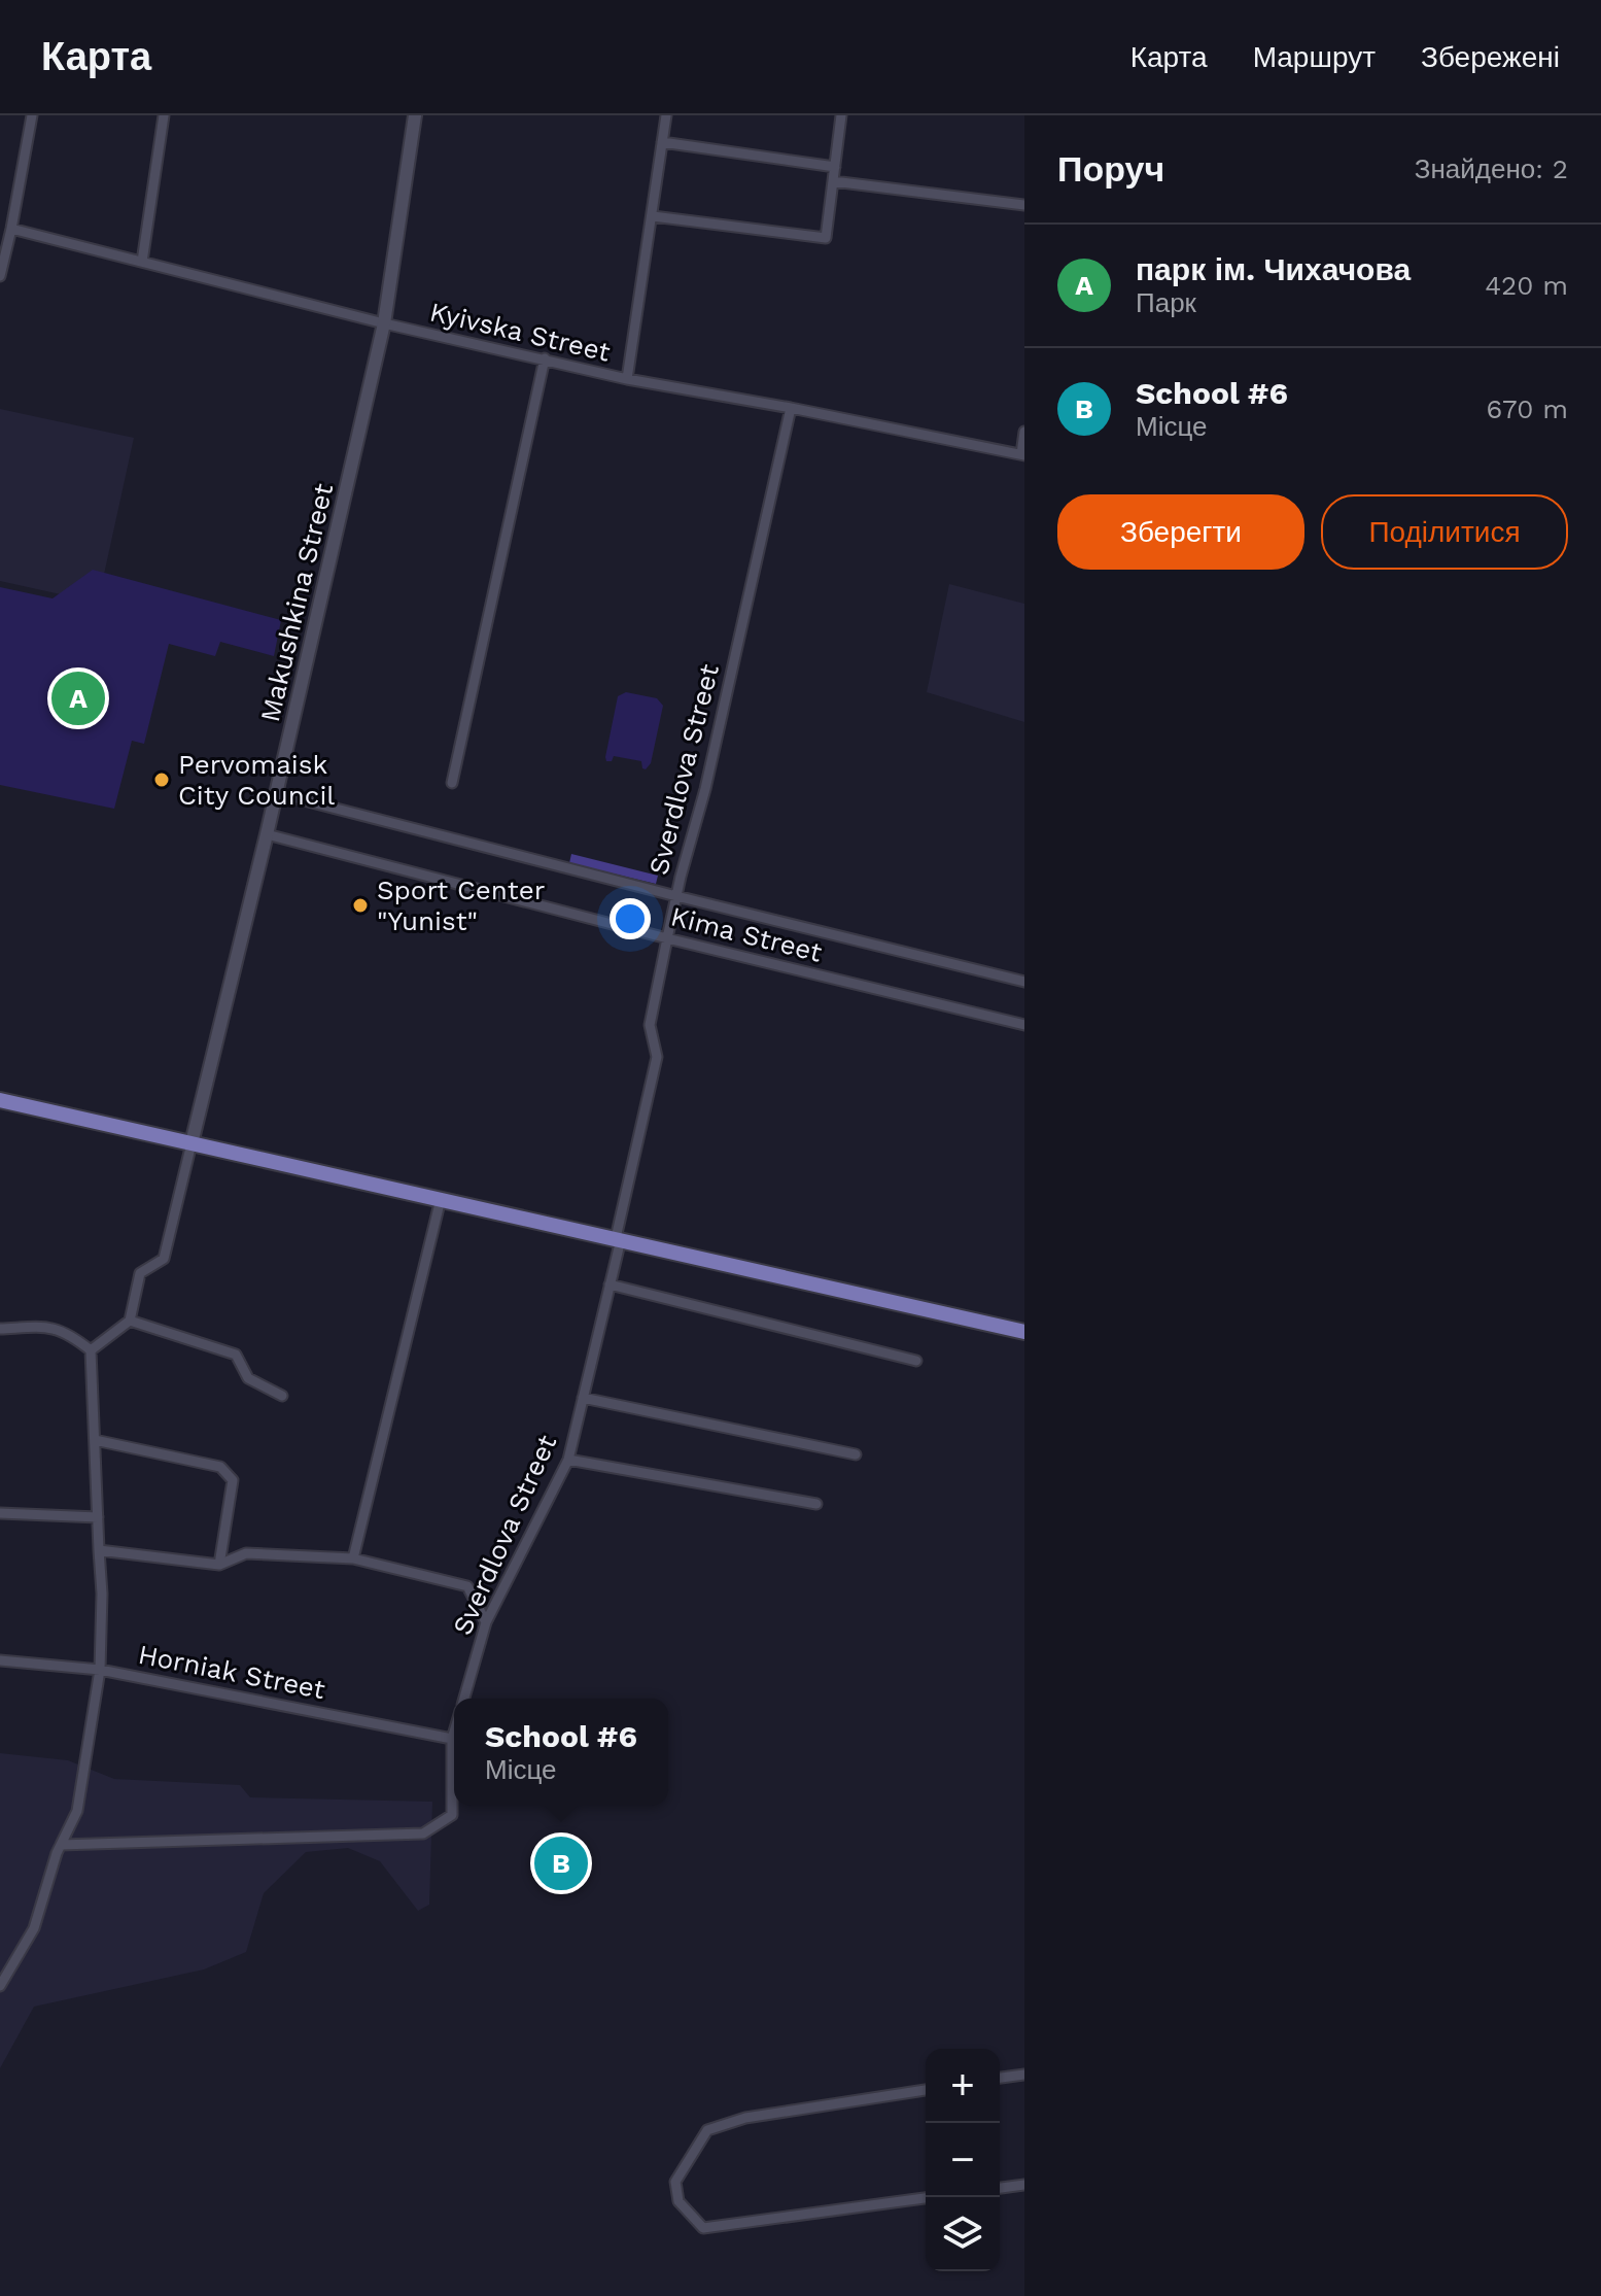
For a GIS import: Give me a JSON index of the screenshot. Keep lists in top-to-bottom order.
{
  "streets": {
    "street": [
      "Kyivska Street",
      "Makushkina Street",
      "Sverdlova Street",
      "Kima Street",
      "Horniak Street"
    ]
  },
  "crossings": [
    ["Kyivska Street", "Makushkina Street"],
    ["Kyivska Street", "Sverdlova Street"],
    ["Makushkina Street", "Kima Street"],
    ["Sverdlova Street", "Kima Street"]
  ],
  "places": ["Pervomaisk City Council", "Sport Center \"Yunist\""],
  "page": {
    "header": "Карта",
    "nav": ["Карта", "Маршрут", "Збережені"],
    "heading": ["Поруч", "Знайдено: 2"],
    "list": [
      {
        "mark": "A",
        "name": "парк ім. Чихачова",
        "note": "Парк",
        "value": "420 m"
      },
      {
        "mark": "B",
        "name": "School #6",
        "note": "Місце",
        "value": "670 m"
      }
    ],
    "buttons": ["Зберегти", "Поділитися"],
    "pins": ["A", "B"],
    "popup": ["School #6", "Місце"],
    "map_buttons": ["+", "−"]
  }
}
